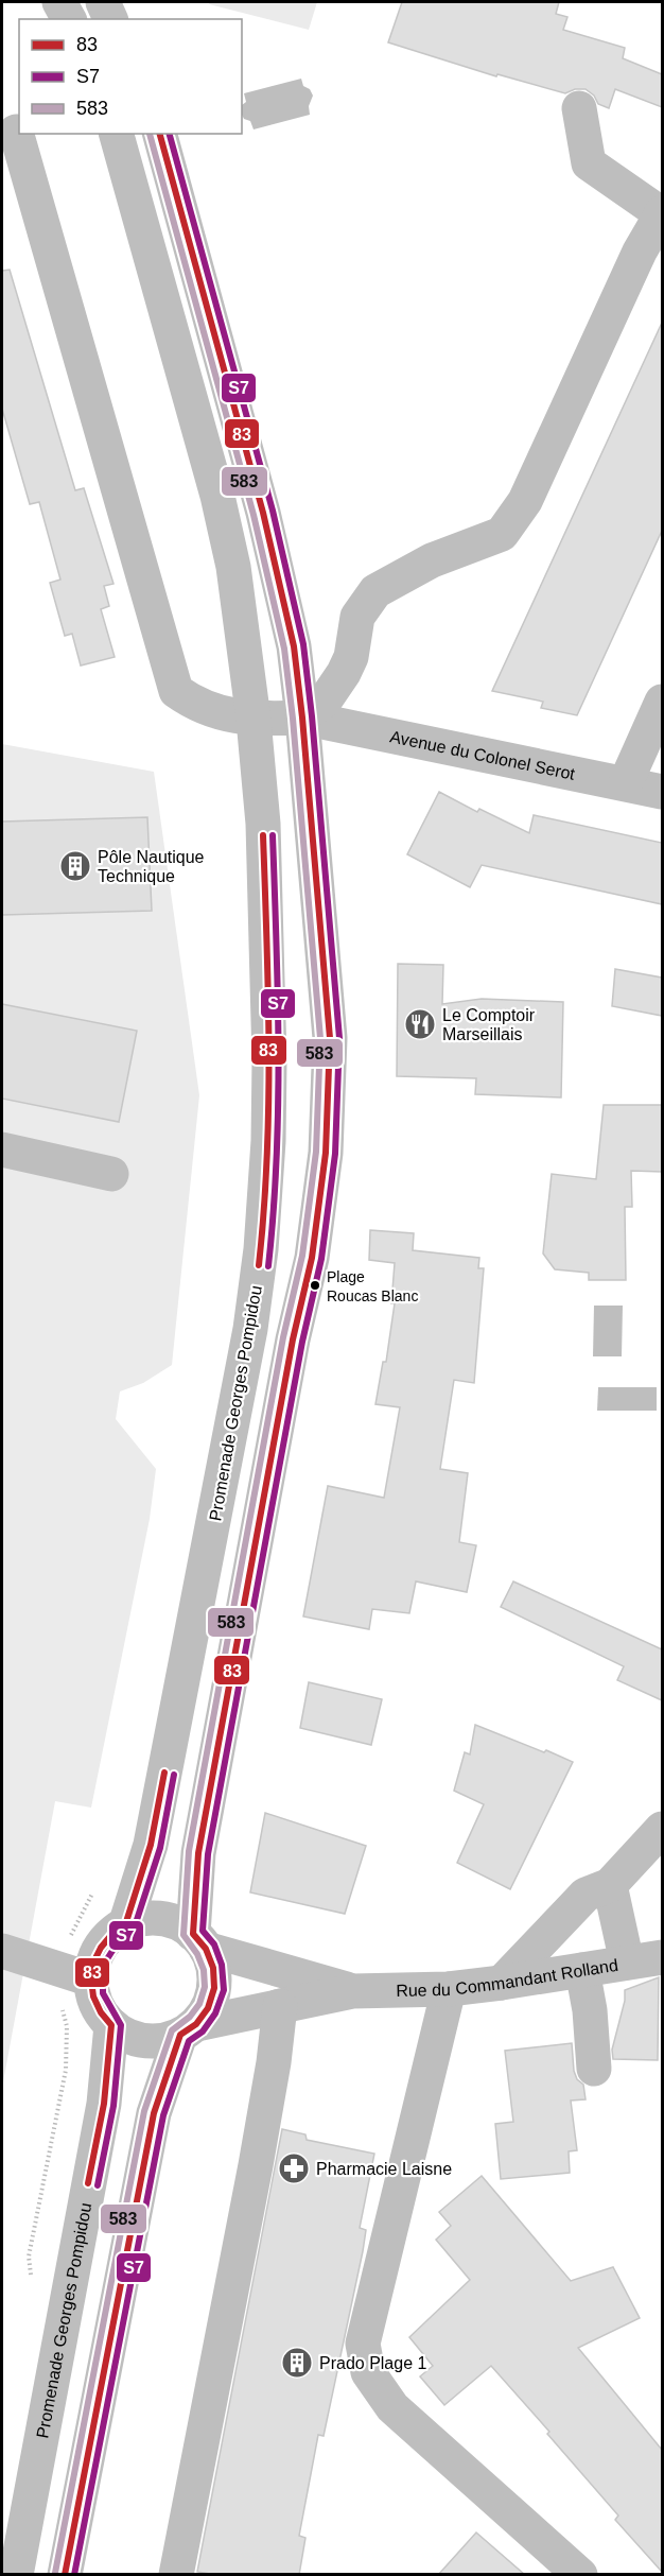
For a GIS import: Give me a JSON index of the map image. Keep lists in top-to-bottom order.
{
  "streets": {
    "main road": ["Avenue du Colonel Serot", "Promenade Georges Pompidou", "Rue du Commandant Rolland"]
  },
  "crossings": [
    ["Avenue du Colonel Serot", "Promenade Georges Pompidou"],
    ["Promenade Georges Pompidou", "Rue du Commandant Rolland"]
  ],
  "places": {
    "building": ["Pôle Nautique Technique", "Prado Plage 1"],
    "restaurant": ["Le Comptoir Marseillais"],
    "other": ["Plage Roucas Blanc"],
    "pharmacy": ["Pharmacie Laisne"]
  },
  "lines": ["transit line 83", "transit line S7", "transit line 583"],
  "legend": ["83", "S7", "583"]
}
